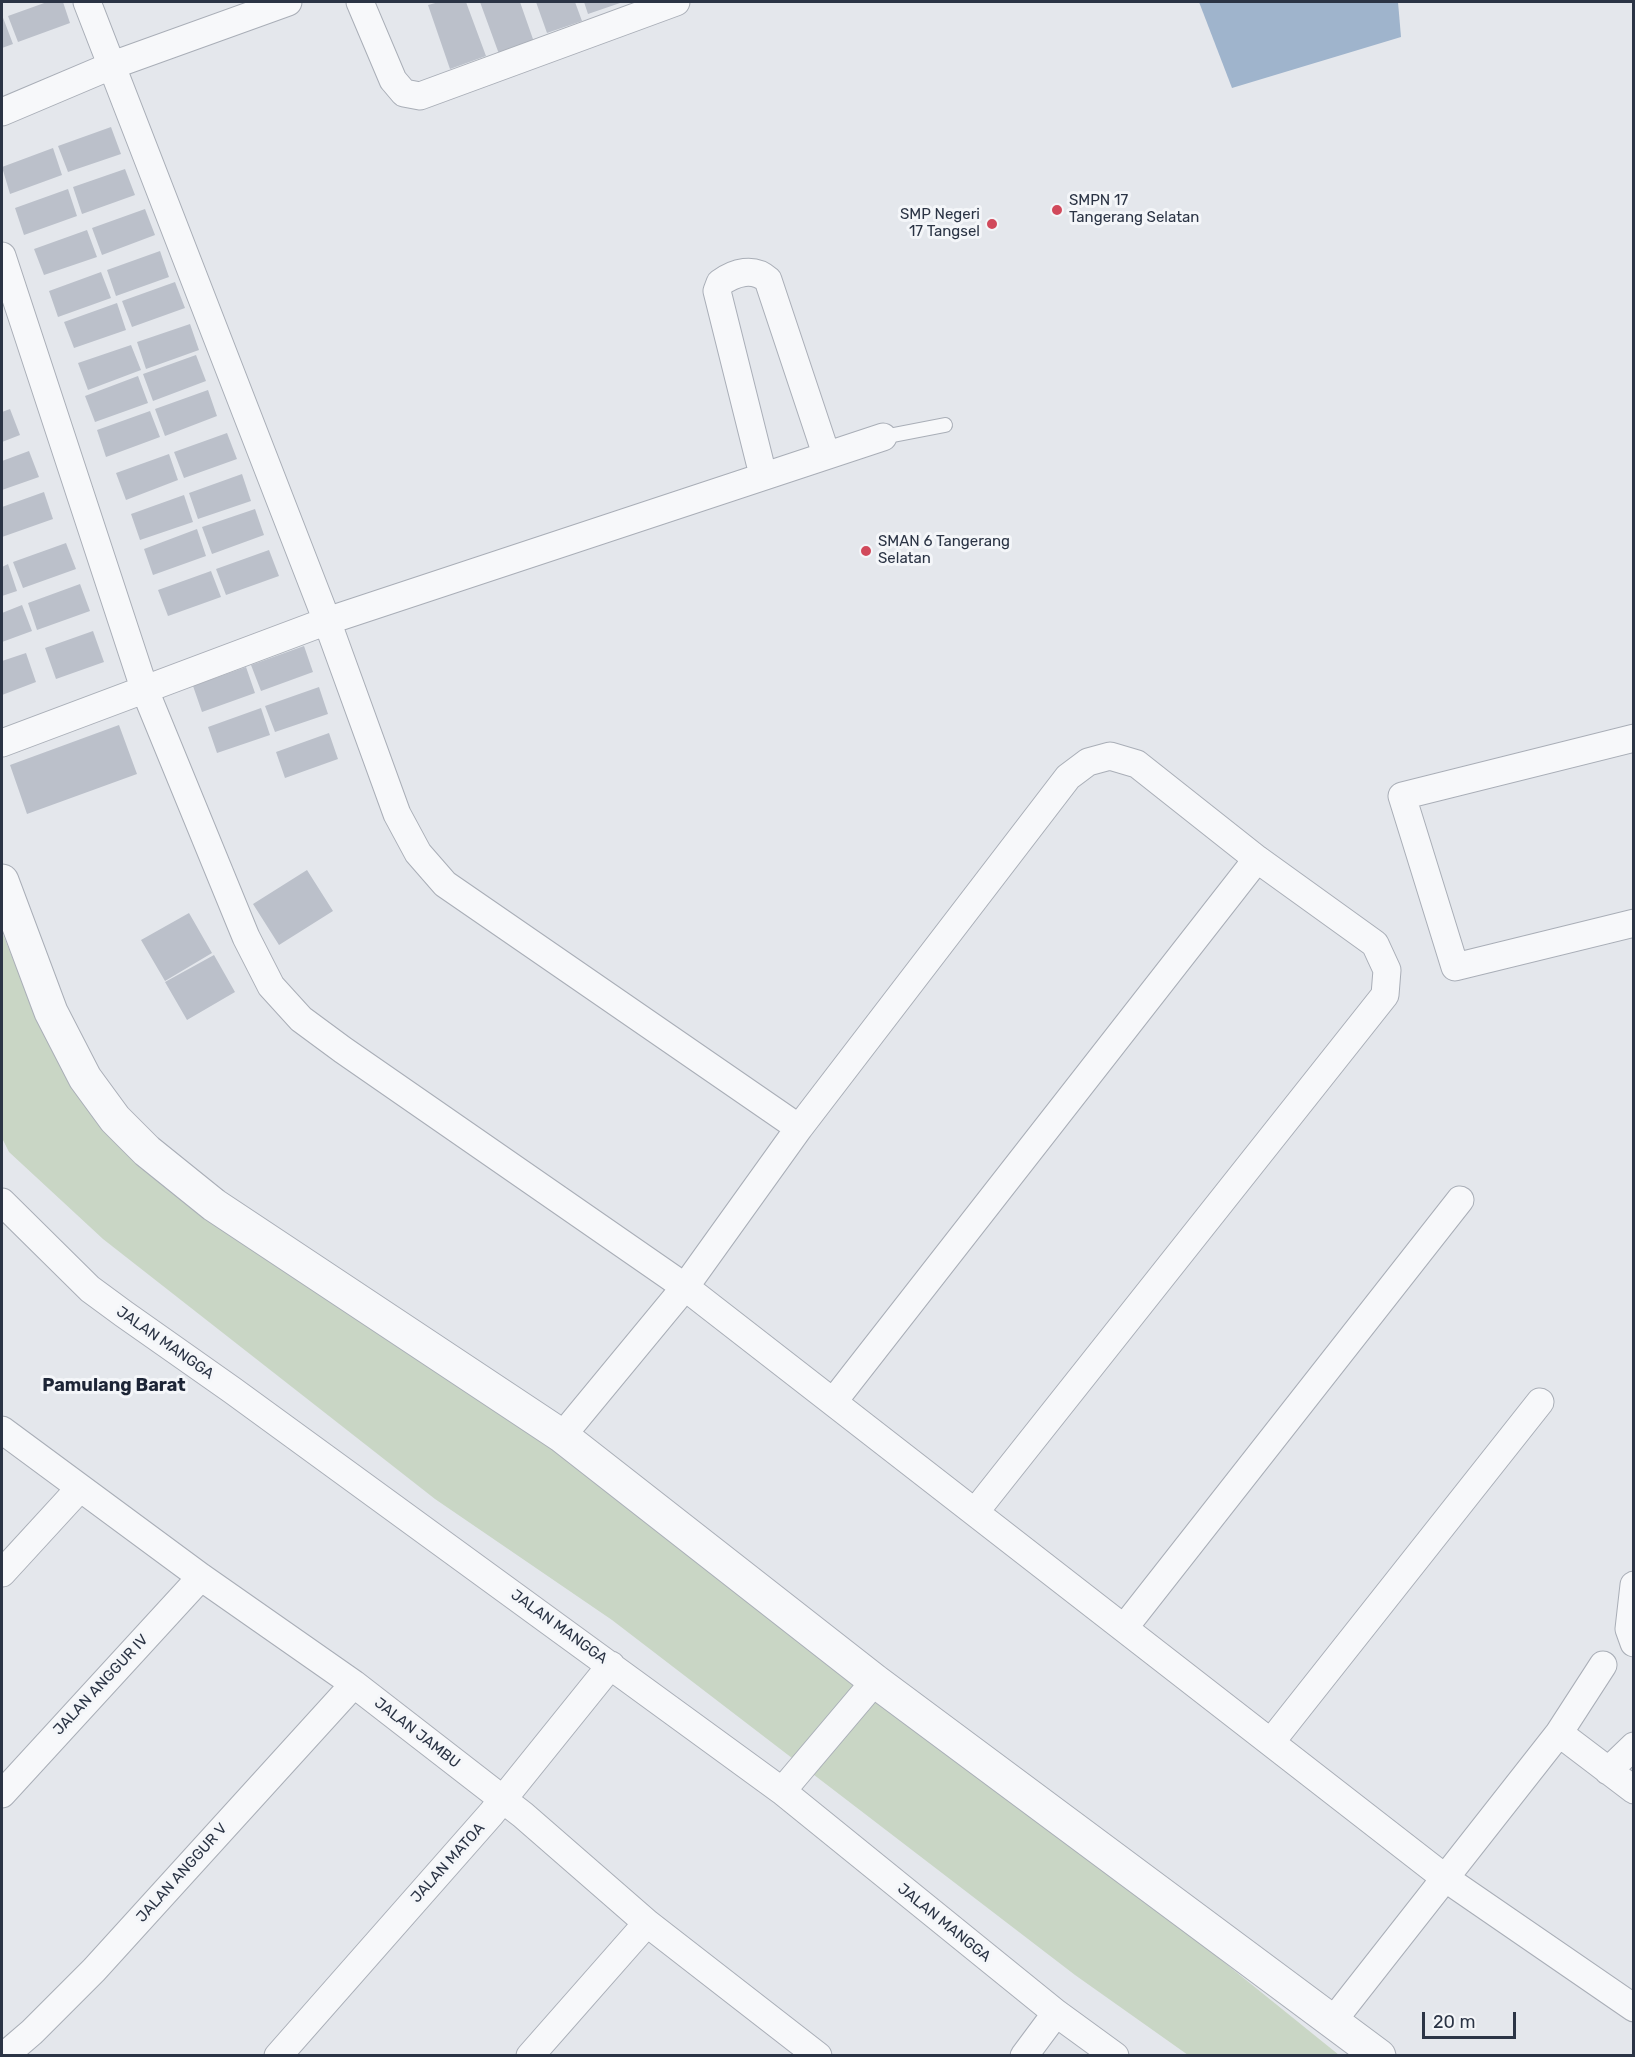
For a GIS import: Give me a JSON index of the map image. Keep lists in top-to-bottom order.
{
  "streets": {
    "street": [
      "JALAN MANGGA",
      "JALAN ANGGUR IV",
      "JALAN JAMBU",
      "JALAN MATOA",
      "JALAN ANGGUR V"
    ]
  },
  "crossings": [
    ["JALAN MANGGA", "JALAN MATOA"],
    ["JALAN ANGGUR IV", "JALAN JAMBU"],
    ["JALAN JAMBU", "JALAN MATOA"],
    ["JALAN JAMBU", "JALAN ANGGUR V"]
  ],
  "districts": ["Pamulang Barat"],
  "places": ["SMPN 17 Tangerang Selatan", "SMP Negeri 17 Tangsel", "SMAN 6 Tangerang Selatan"],
  "scale_bar": "20 m"
}
